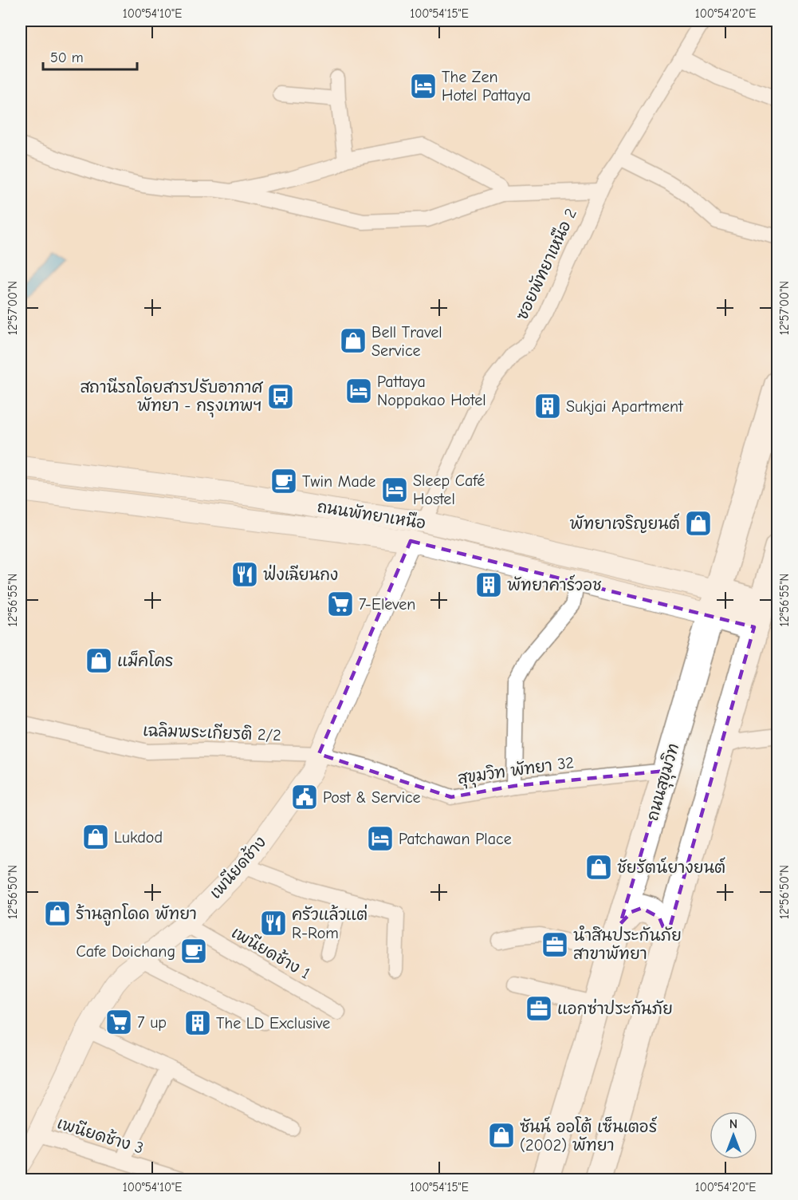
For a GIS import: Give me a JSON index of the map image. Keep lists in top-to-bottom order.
{
  "streets": {
    "highway": ["ถนนสุขุมวิท"],
    "main road": ["ถนนพัทยาเหนือ", "เพนียดช้าง"],
    "street": [
      "ซอยพัทยาเหนือ 2",
      "เฉลิมพระเกียรติ 2/2",
      "สุขุมวิท พัทยา 32",
      "เพนียดช้าง 1",
      "เพนียดช้าง 3"
    ]
  },
  "crossings": [
    ["ซอยพัทยาเหนือ 2", "ถนนพัทยาเหนือ"],
    ["ถนนพัทยาเหนือ", "ถนนสุขุมวิท"],
    ["ถนนพัทยาเหนือ", "เพนียดช้าง"],
    ["เฉลิมพระเกียรติ 2/2", "สุขุมวิท พัทยา 32"],
    ["เฉลิมพระเกียรติ 2/2", "เพนียดช้าง"],
    ["สุขุมวิท พัทยา 32", "ถนนสุขุมวิท"],
    ["สุขุมวิท พัทยา 32", "เพนียดช้าง"],
    ["เพนียดช้าง", "เพนียดช้าง 1"],
    ["เพนียดช้าง", "เพนียดช้าง 3"]
  ],
  "places": {
    "hotel": [
      "The Zen Hotel Pattaya",
      "Pattaya Noppakao Hotel",
      "Sleep Café Hostel",
      "Patchawan Place"
    ],
    "shop": [
      "Bell Travel Service",
      "พัทยาเจริญยนต์",
      "แม็คโคร",
      "Lukdod",
      "ชัยรัตน์ยางยนต์",
      "ร้านลูกโดด พัทยา",
      "ซันน์ ออโต้ เซ็นเตอร์ (2002) พัทยา"
    ],
    "bus stop": ["สถานีรถโดยสารปรับอากาศ พัทยา - กรุงเทพฯ"],
    "building": ["Sukjai Apartment", "พัทยาคาร์วอช", "The LD Exclusive"],
    "cafe": ["Twin Made", "Cafe Doichang"],
    "restaurant": ["ฟ่งเฉียนกง", "ครัวแล้วแต่ R-Rom"],
    "supermarket": ["7-Eleven", "7 up"],
    "public building": ["Post & Service"],
    "office": ["นำสินประกันภัย สาขาพัทยา", "แอกซ่าประกันภัย"]
  },
  "scale_bar": "50 m",
  "north": "top",
  "coordinates": [
    "100°54'10\"E",
    "100°54'15\"E",
    "100°54'20\"E",
    "12°57'00\"N",
    "12°56'55\"N",
    "12°56'50\"N"
  ]
}
